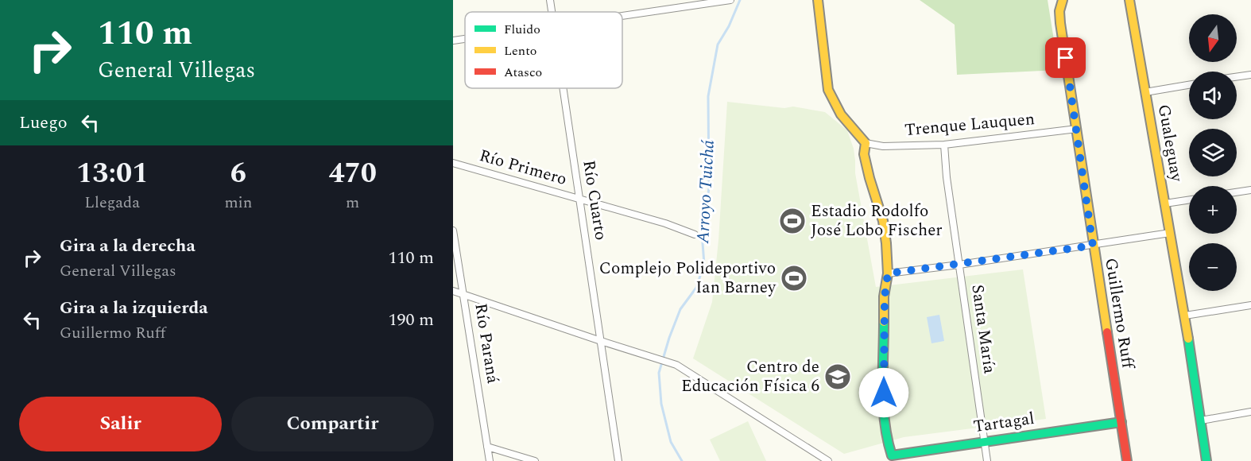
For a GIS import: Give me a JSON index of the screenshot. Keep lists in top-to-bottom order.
{
  "streets": {
    "street": [
      "Trenque Lauquen",
      "Gualeguay",
      "Río Primero",
      "Río Cuarto",
      "Guillermo Ruff",
      "Santa María",
      "Río Paraná",
      "Tartagal"
    ]
  },
  "crossings": [
    ["Trenque Lauquen", "Guillermo Ruff"],
    ["Trenque Lauquen", "Santa María"],
    ["Río Primero", "Río Cuarto"],
    ["Guillermo Ruff", "Tartagal"],
    ["Santa María", "Tartagal"]
  ],
  "water": ["Arroyo Tuichá"],
  "places": {
    "sports": ["Estadio Rodolfo José Lobo Fischer", "Complejo Polideportivo Ian Barney"],
    "school or university": ["Centro de Educación Física 6"]
  },
  "legend": ["Fluido", "Lento", "Atasco"],
  "north": "bottom",
  "page": {
    "turn": ["110 m", "General Villegas"],
    "map_buttons": ["+", "−"],
    "then": "Luego",
    "eta": [
      "13:01",
      "Llegada",
      "6",
      "min",
      "470",
      "m"
    ],
    "list": [
      {
        "name": "Gira a la derecha",
        "note": "General Villegas",
        "value": "110 m"
      },
      {
        "name": "Gira a la izquierda",
        "note": "Guillermo Ruff",
        "value": "190 m"
      }
    ],
    "buttons": ["Salir", "Compartir"]
  }
}
